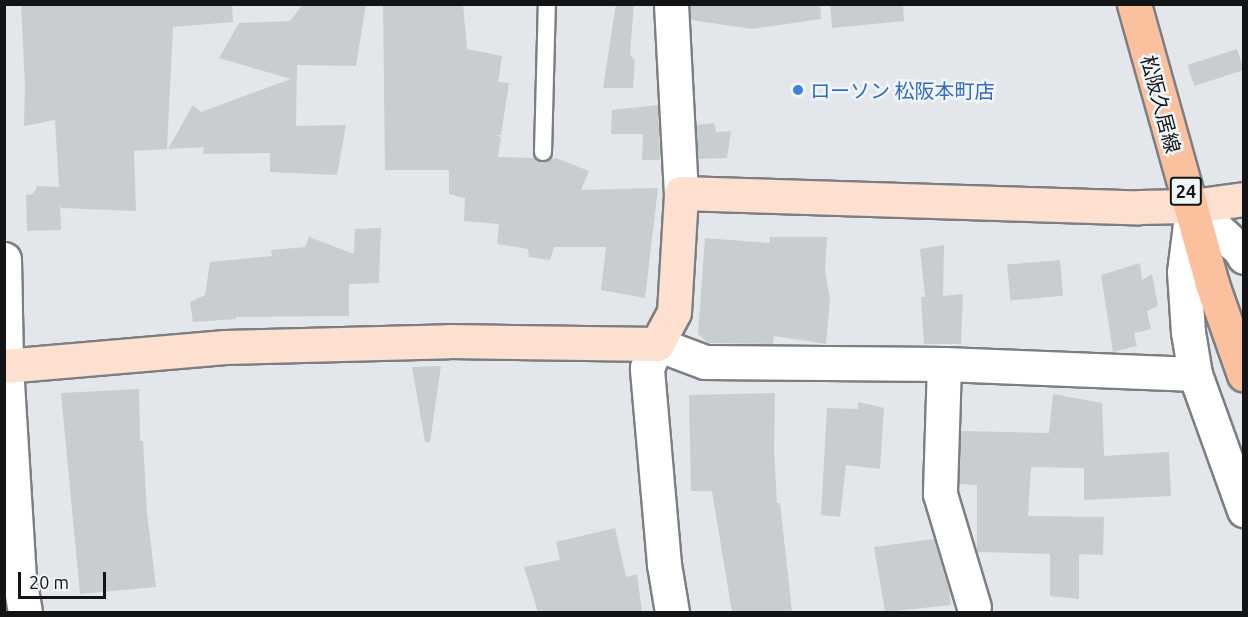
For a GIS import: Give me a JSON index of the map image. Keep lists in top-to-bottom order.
{
  "streets": {
    "main road": ["松阪久居線", "24"]
  },
  "places": ["ローソン 松阪本町店"],
  "scale_bar": "20 m"
}
